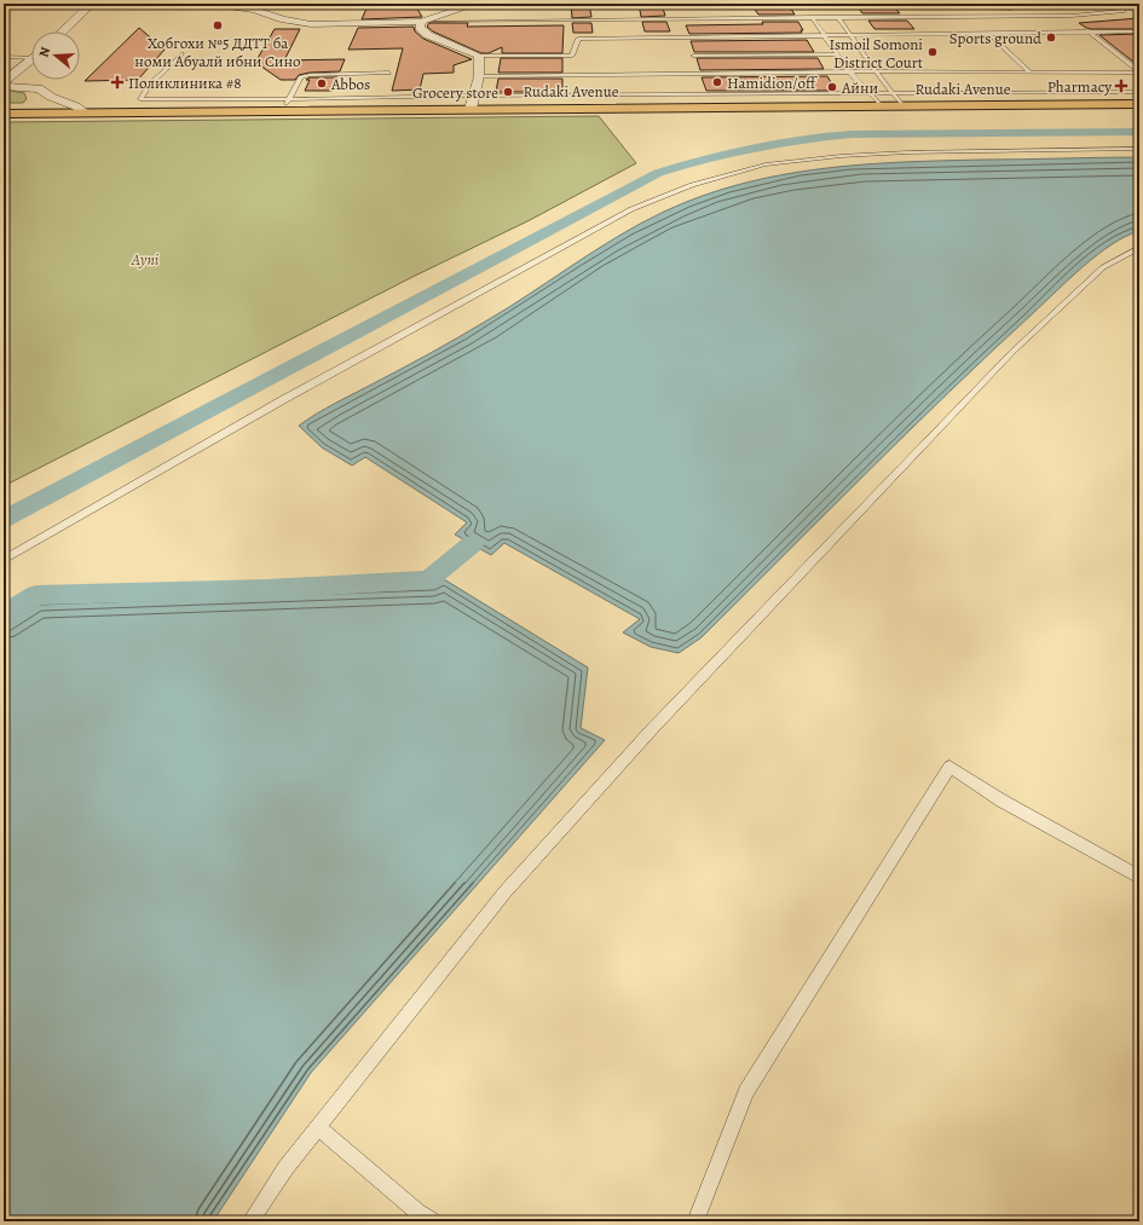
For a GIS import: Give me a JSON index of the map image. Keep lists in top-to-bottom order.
{
  "streets": {
    "highway": ["Rudaki Avenue"]
  },
  "parks": ["Ayni"],
  "places": {
    "other": [
      "Хобгохи №5 ДДТТ ба номи Абуалй ибни Сино",
      "Sports ground",
      "Ismoil Somoni District Court",
      "Hamidion/off",
      "Abbos",
      "Айни",
      "Grocery store"
    ],
    "health": ["Поликлиника #8", "Pharmacy"]
  },
  "north": "left"
}
